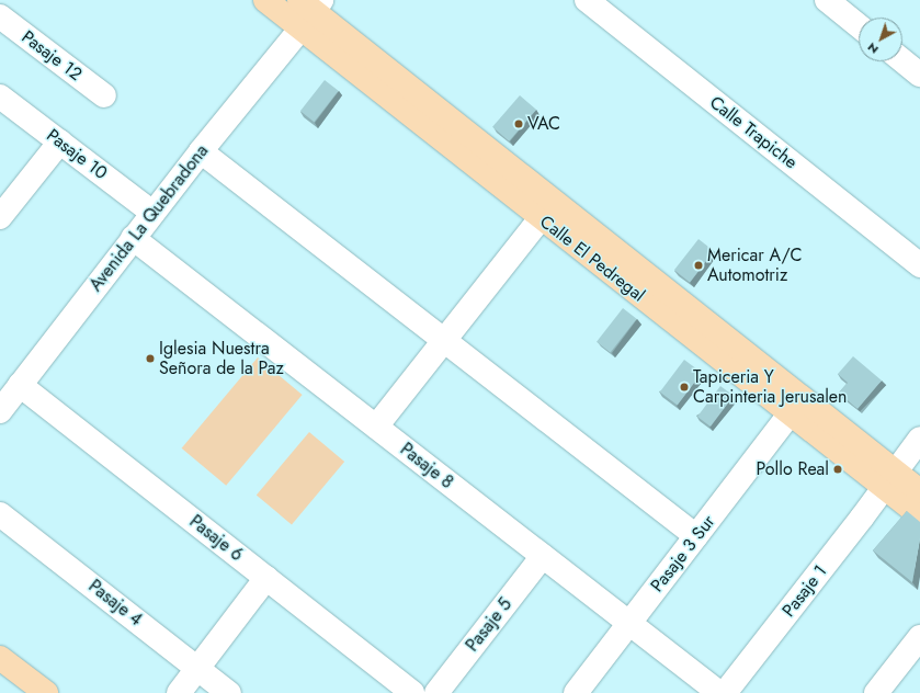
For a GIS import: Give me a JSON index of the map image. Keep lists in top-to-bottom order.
{
  "streets": {
    "main road": ["Calle El Pedregal"],
    "street": [
      "Pasaje 12",
      "Calle Trapiche",
      "Pasaje 10",
      "Avenida La Quebradona",
      "Pasaje 8",
      "Pasaje 6",
      "Pasaje 3 Sur",
      "Pasaje 1",
      "Pasaje 4",
      "Pasaje 5"
    ]
  },
  "crossings": [
    ["Pasaje 10", "Avenida La Quebradona"],
    ["Avenida La Quebradona", "Calle El Pedregal"],
    ["Avenida La Quebradona", "Pasaje 8"],
    ["Avenida La Quebradona", "Pasaje 6"],
    ["Calle El Pedregal", "Pasaje 3 Sur"],
    ["Calle El Pedregal", "Pasaje 1"],
    ["Pasaje 8", "Pasaje 3 Sur"],
    ["Pasaje 8", "Pasaje 5"]
  ],
  "places": [
    "VAC",
    "Mericar A/C Automotriz",
    "Iglesia Nuestra Señora de la Paz",
    "Tapiceria Y Carpinteria Jerusalen",
    "Pollo Real"
  ],
  "north": "bottom left"
}
